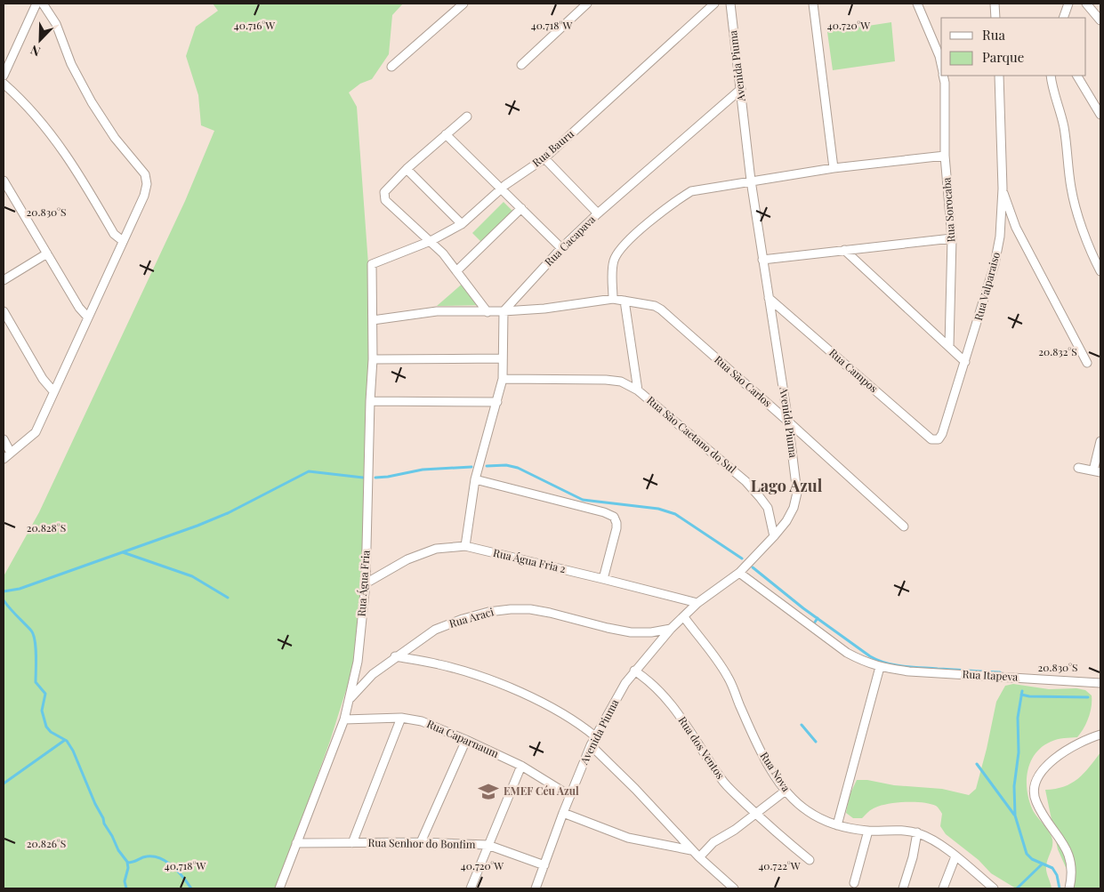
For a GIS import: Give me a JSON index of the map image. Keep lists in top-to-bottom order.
{
  "streets": {
    "street": [
      "Avenida Piuma",
      "Rua Bauru",
      "Rua Sorocaba",
      "Rua Cacapava",
      "Rua Valparaiso",
      "Rua Campos",
      "Rua São Carlos",
      "Rua São Caetano do Sul",
      "Rua Água Fria 2",
      "Rua Água Fria",
      "Rua Araci",
      "Rua Itapeva",
      "Rua Caparnaum",
      "Rua dos Ventos",
      "Rua Nova",
      "Rua Senhor do Bonfim"
    ]
  },
  "crossings": [
    ["Avenida Piuma", "Rua Cacapava"],
    ["Avenida Piuma", "Rua Campos"],
    ["Avenida Piuma", "Rua São Carlos"],
    ["Avenida Piuma", "Rua São Caetano do Sul"],
    ["Avenida Piuma", "Rua Água Fria 2"],
    ["Avenida Piuma", "Rua Araci"],
    ["Avenida Piuma", "Rua Itapeva"],
    ["Avenida Piuma", "Rua Caparnaum"],
    ["Avenida Piuma", "Rua dos Ventos"],
    ["Avenida Piuma", "Rua Nova"],
    ["Avenida Piuma", "Rua Senhor do Bonfim"],
    ["Rua Bauru", "Rua Água Fria"],
    ["Rua Valparaiso", "Rua Campos"],
    ["Rua São Carlos", "Rua São Caetano do Sul"],
    ["Rua Água Fria 2", "Rua Água Fria"],
    ["Rua Água Fria", "Rua Araci"],
    ["Rua Água Fria", "Rua Caparnaum"],
    ["Rua Água Fria", "Rua Senhor do Bonfim"]
  ],
  "districts": ["Lago Azul"],
  "places": {
    "school or university": ["EMEF Céu Azul"]
  },
  "legend": ["Rua", "Parque"],
  "north": "bottom left",
  "coordinates": [
    "40.716°W",
    "40.718°W",
    "40.720°W",
    "20.830°S",
    "20.832°S",
    "20.828°S",
    "20.826°S",
    "40.722°W"
  ]
}
